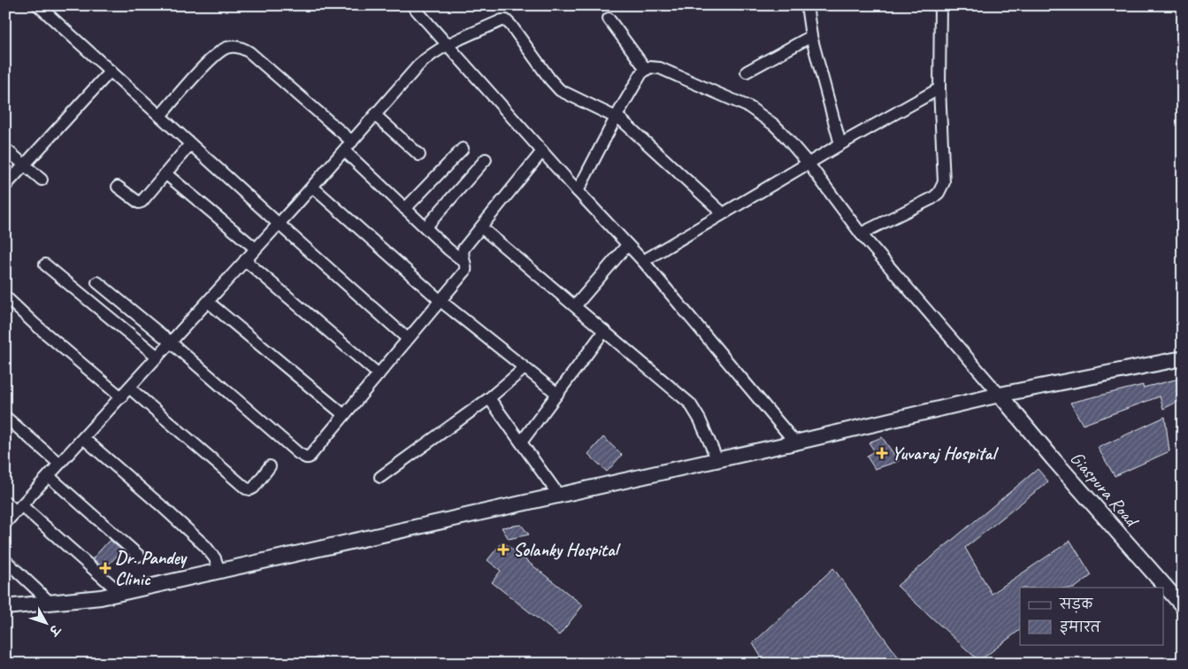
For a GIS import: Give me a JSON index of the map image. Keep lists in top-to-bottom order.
{
  "streets": {
    "street": ["Giaspura Road"]
  },
  "places": {
    "health": ["Yuvaraj Hospital", "Solanky Hospital", "Dr. Pandey Clinic"]
  },
  "legend": ["सड़क", "इमारत"],
  "north": "bottom right"
}
